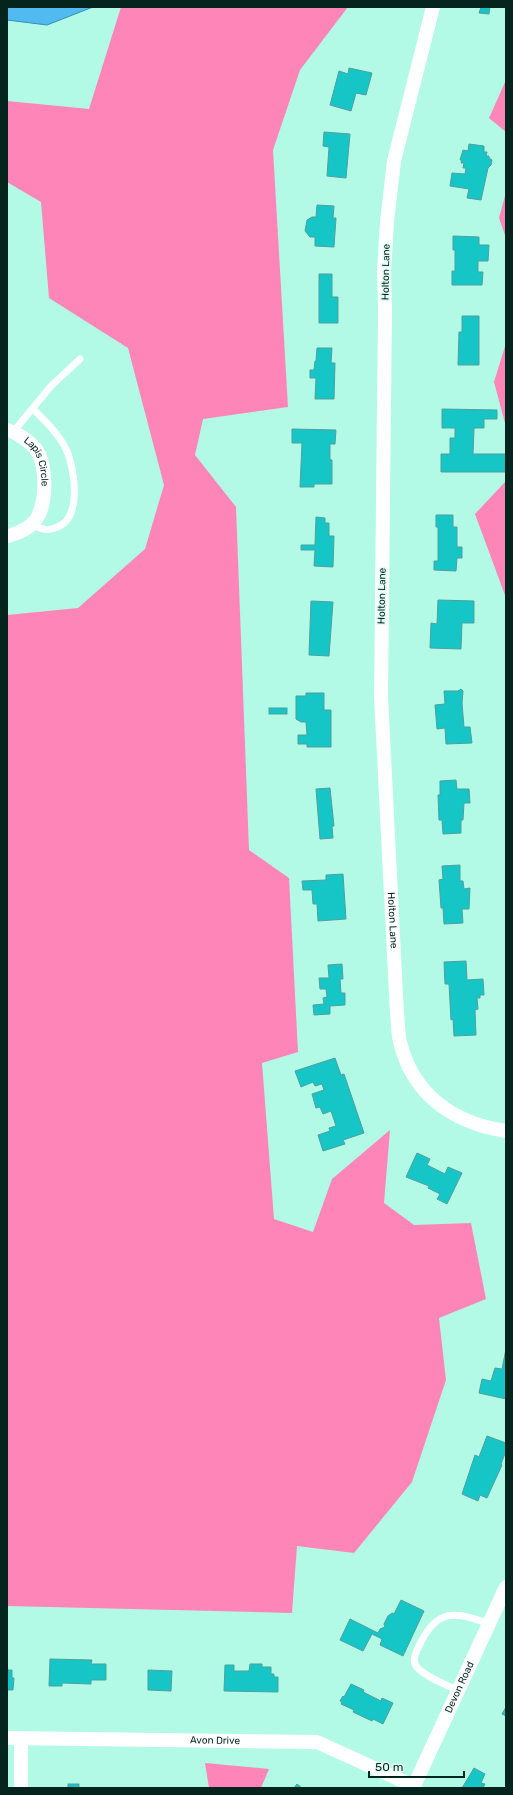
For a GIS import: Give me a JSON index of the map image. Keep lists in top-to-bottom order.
{
  "streets": {
    "street": [
      "Holton Lane",
      "Lapis Circle",
      "Devon Road",
      "Avon Drive"
    ]
  },
  "crossings": [
    ["Devon Road", "Avon Drive"]
  ],
  "scale_bar": "50 m"
}
